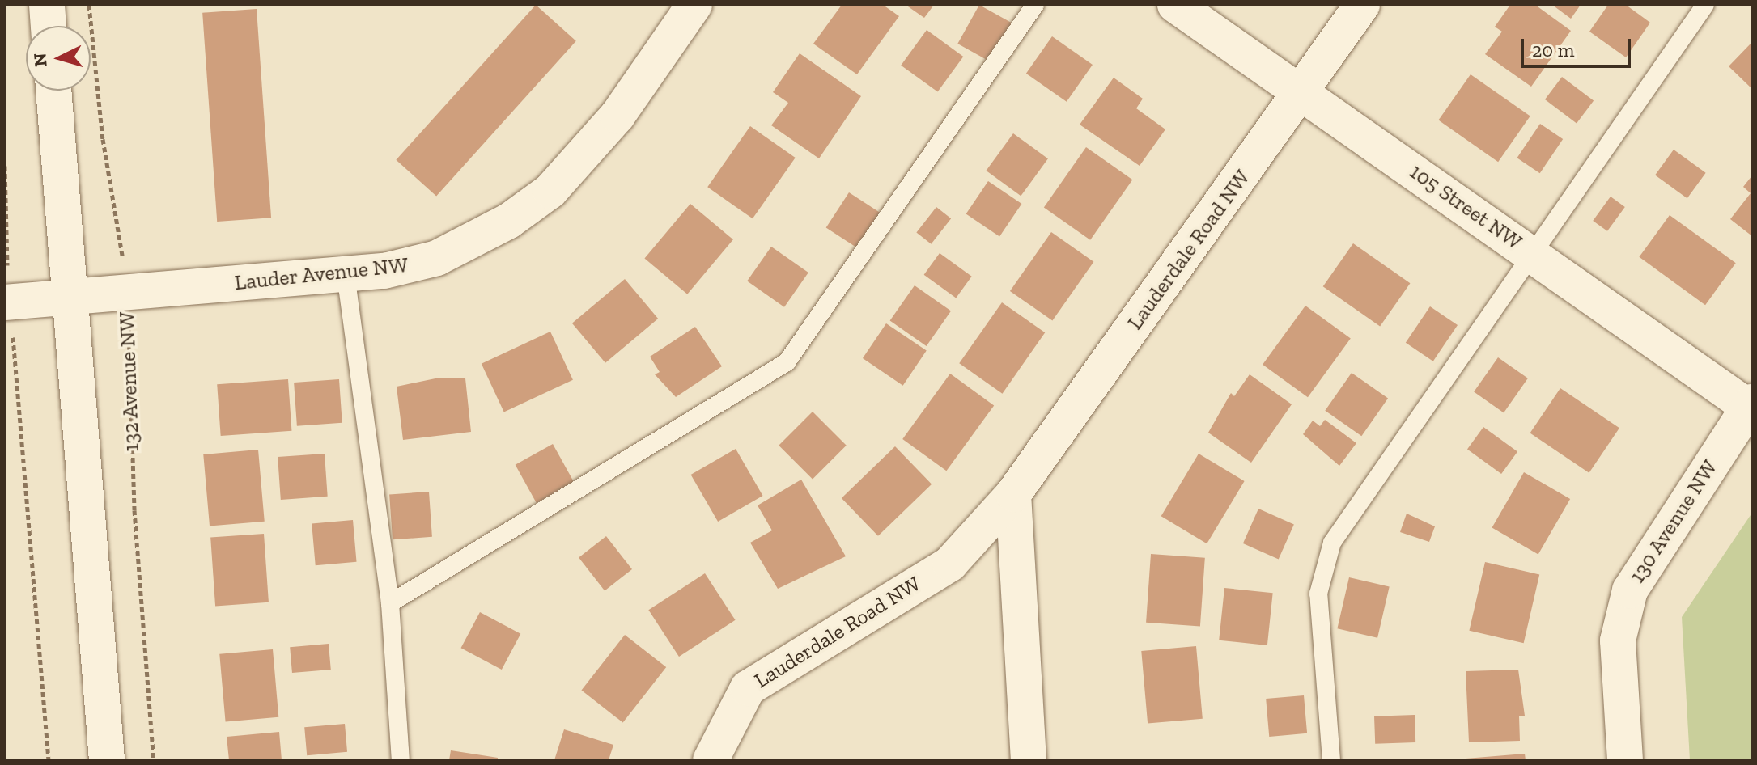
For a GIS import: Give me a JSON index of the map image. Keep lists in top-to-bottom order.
{
  "streets": {
    "street": [
      "105 Street NW",
      "Lauderdale Road NW",
      "Lauder Avenue NW",
      "130 Avenue NW"
    ],
    "path": ["132 Avenue NW"]
  },
  "crossings": [
    ["105 Street NW", "Lauderdale Road NW"],
    ["105 Street NW", "130 Avenue NW"],
    ["Lauder Avenue NW", "132 Avenue NW"]
  ],
  "scale_bar": "20 m",
  "north": "left"
}
